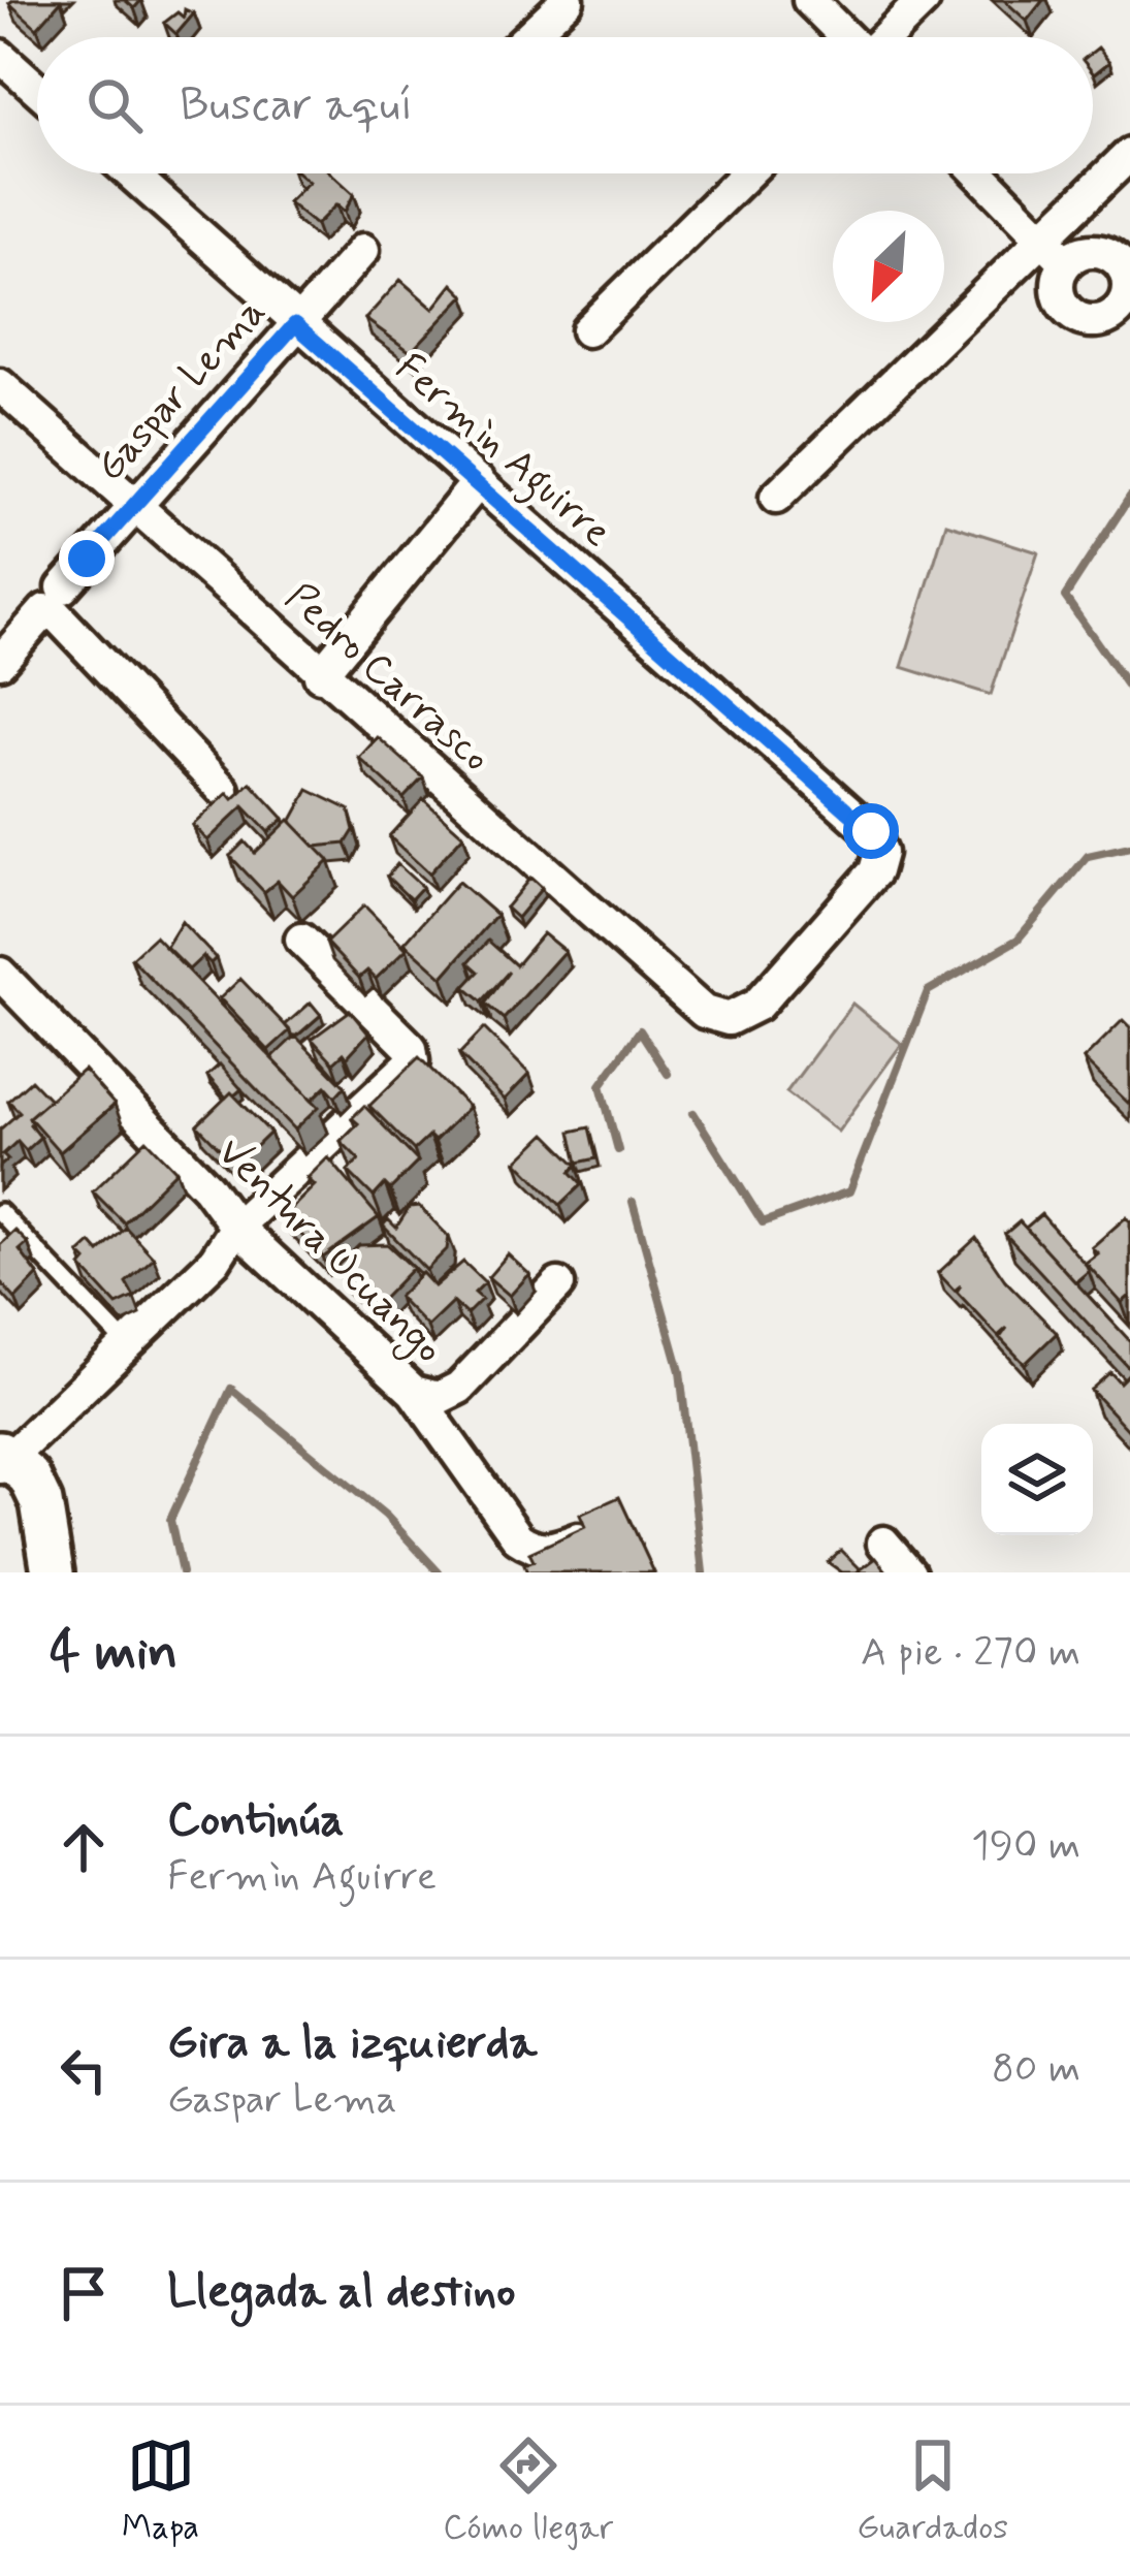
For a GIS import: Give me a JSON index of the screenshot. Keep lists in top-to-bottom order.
{
  "streets": {
    "street": [
      "Gaspar Lema",
      "Fermìn Aguirre",
      "Pedro Carrasco",
      "Ventura Ucuango"
    ]
  },
  "crossings": [
    ["Gaspar Lema", "Fermìn Aguirre"],
    ["Gaspar Lema", "Pedro Carrasco"],
    ["Fermìn Aguirre", "Pedro Carrasco"]
  ],
  "north": "bottom left",
  "page": {
    "search": "Buscar aquí",
    "heading": ["4 min", "A pie · 270 m"],
    "list": [
      ["Continúa", "Fermìn Aguirre", "190 m"],
      ["Gira a la izquierda", "Gaspar Lema", "80 m"],
      "Llegada al destino"
    ],
    "nav": ["Mapa", "Cómo llegar", "Guardados"]
  }
}
